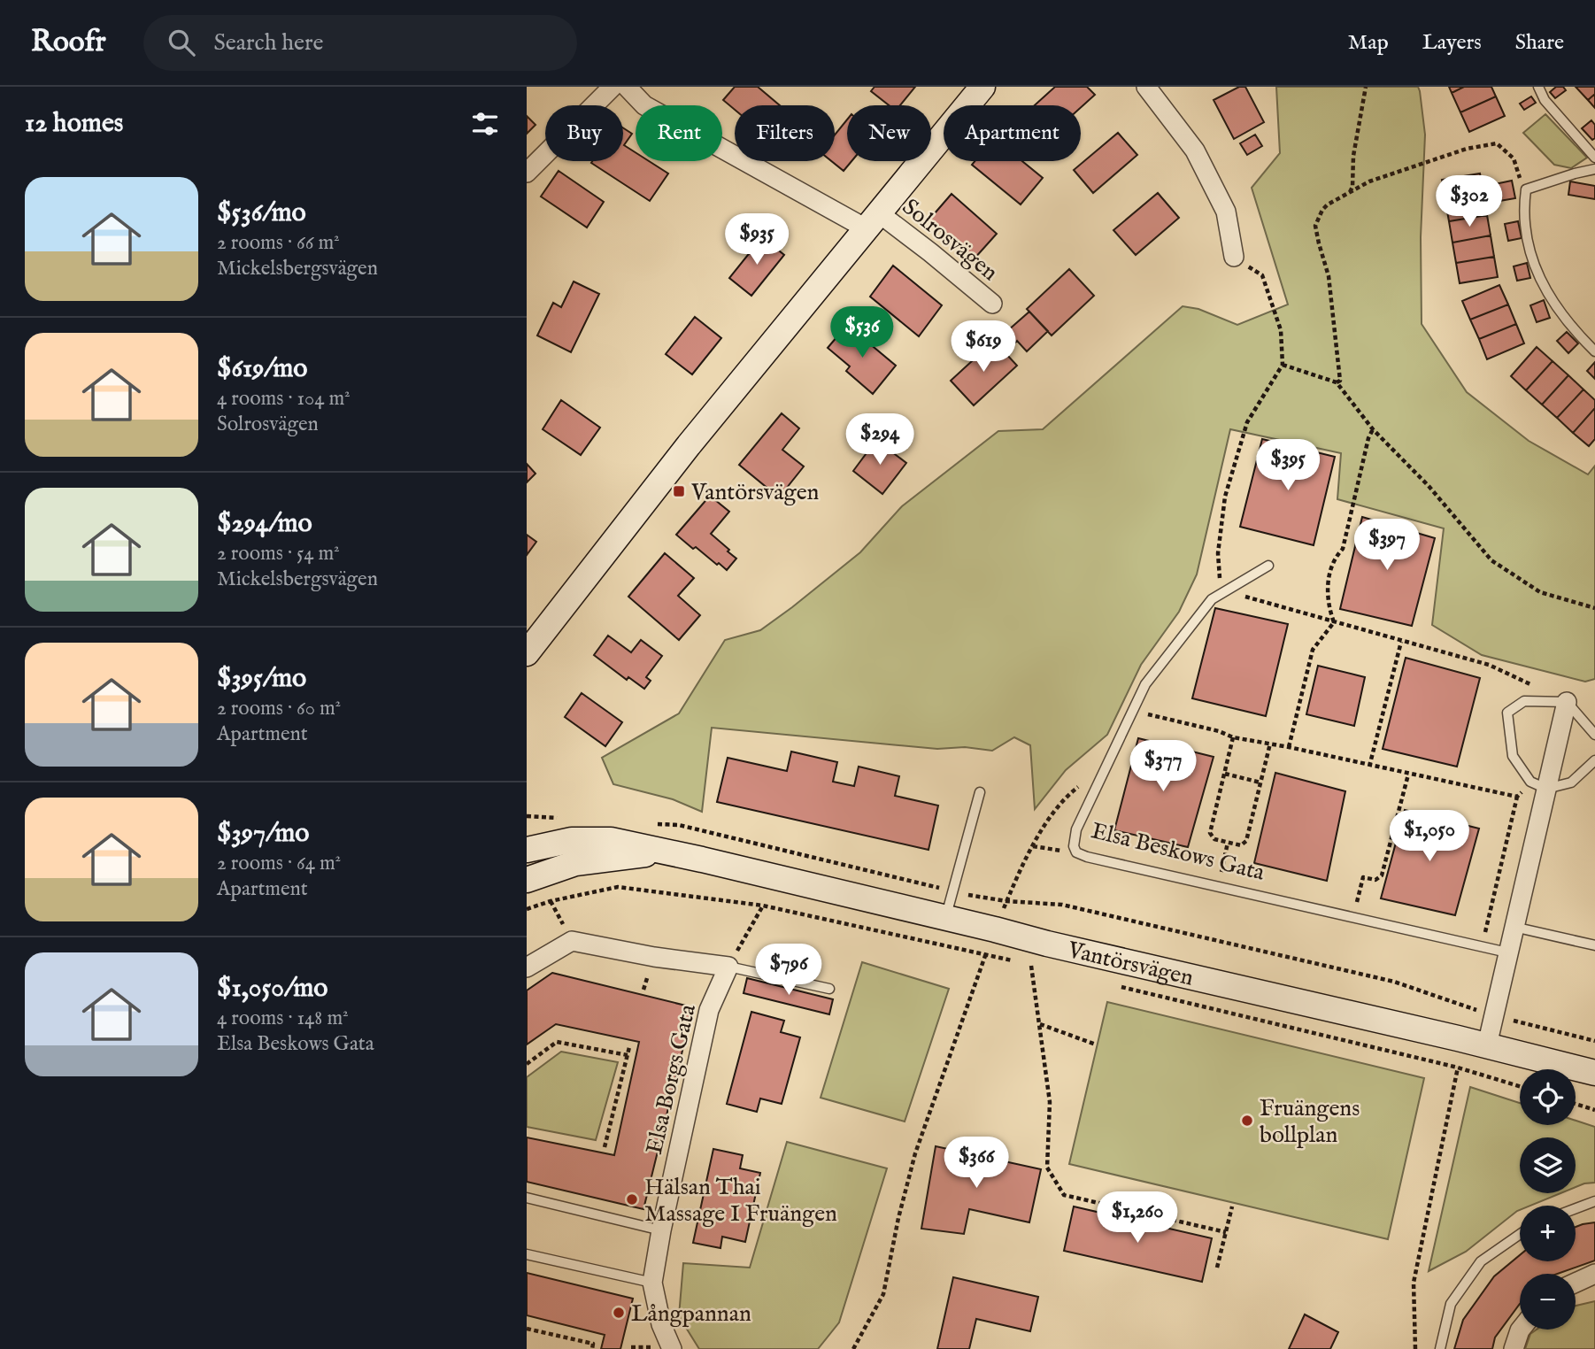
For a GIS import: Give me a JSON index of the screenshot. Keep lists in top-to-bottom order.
{
  "streets": {
    "street": ["Solrosvägen", "Vantörsvägen", "Elsa Borgs Gata"],
    "lane": ["Elsa Beskows Gata"]
  },
  "places": {
    "transit": ["Vantörsvägen"],
    "other": ["Fruängens bollplan", "Hälsan Thai Massage I Fruängen", "Långpannan"]
  },
  "page": {
    "header": "Roofr",
    "search": "Search here",
    "nav": ["Map", "Layers", "Share"],
    "heading": "12 homes",
    "chip": [
      "Buy",
      "Rent",
      "Filters",
      "New",
      "Apartment"
    ],
    "list": [
      {
        "name": "$536/mo",
        "note": "2 rooms · 66 m² · Mickelsbergsvägen"
      },
      {
        "name": "$619/mo",
        "note": "4 rooms · 104 m² · Solrosvägen"
      },
      {
        "name": "$294/mo",
        "note": "2 rooms · 54 m² · Mickelsbergsvägen"
      },
      {
        "name": "$395/mo",
        "note": "2 rooms · 60 m² · Apartment"
      },
      {
        "name": "$397/mo",
        "note": "2 rooms · 64 m² · Apartment"
      },
      {
        "name": "$1,050/mo",
        "note": "4 rooms · 148 m² · Elsa Beskows Gata"
      }
    ],
    "price": [
      "$302",
      "$935",
      "$536",
      "$619",
      "$294",
      "$395",
      "$397",
      "$377",
      "$1,050",
      "$796",
      "$366",
      "$1,260"
    ],
    "map_buttons": ["+", "−"]
  }
}
